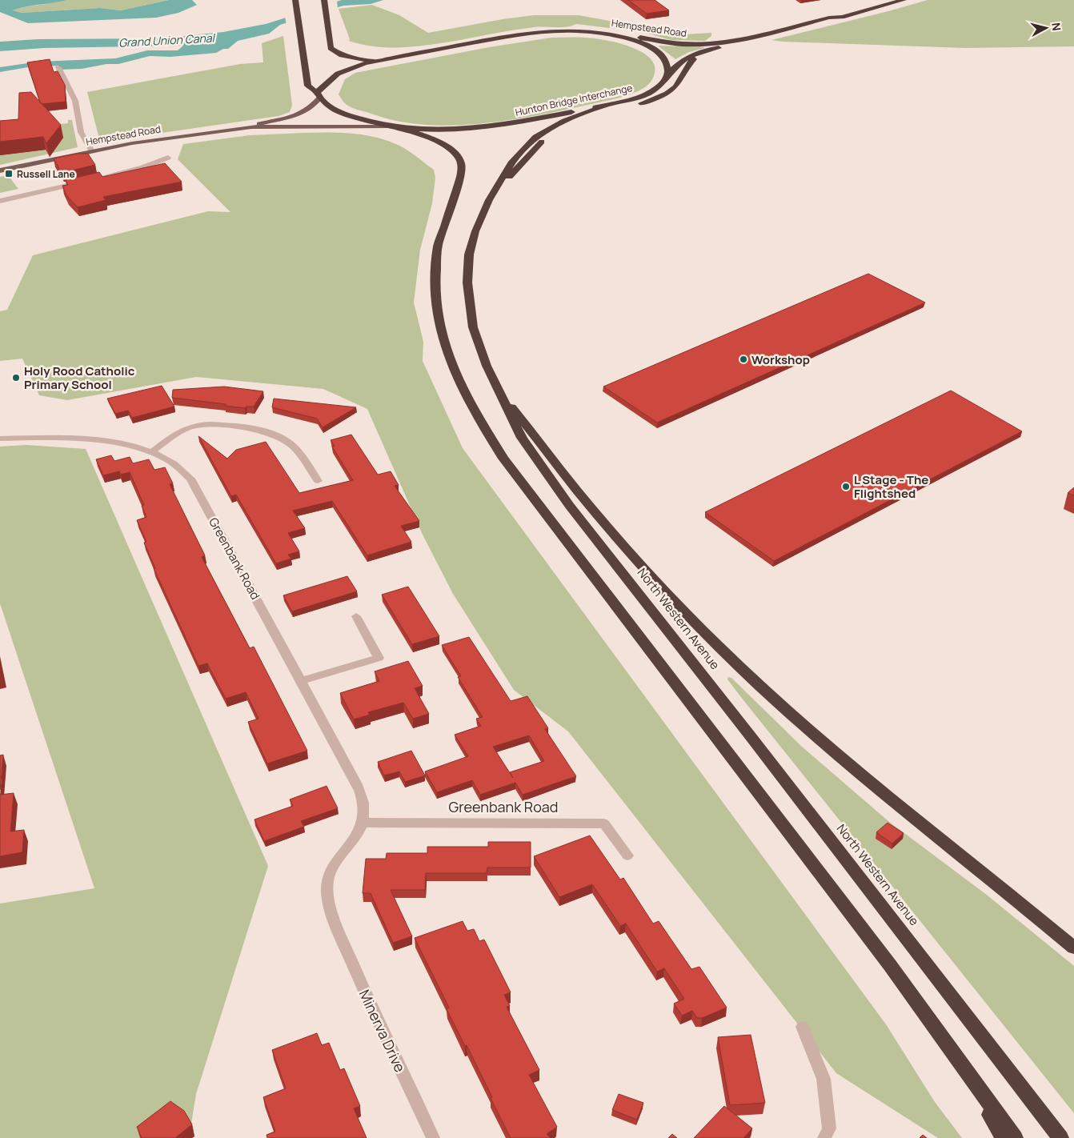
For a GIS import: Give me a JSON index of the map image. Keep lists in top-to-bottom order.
{
  "streets": {
    "highway": ["Hempstead Road", "Hunton Bridge Interchange", "North Western Avenue"],
    "street": ["Greenbank Road", "Minerva Drive"]
  },
  "crossings": [
    ["Hempstead Road", "Hunton Bridge Interchange"],
    ["Hunton Bridge Interchange", "North Western Avenue"],
    ["Greenbank Road", "Minerva Drive"]
  ],
  "water": ["Grand Union Canal"],
  "places": {
    "transit": ["Russell Lane"],
    "other": ["Workshop", "Holy Rood Catholic Primary School", "L Stage - The Flightshed"]
  },
  "north": "right"
}
